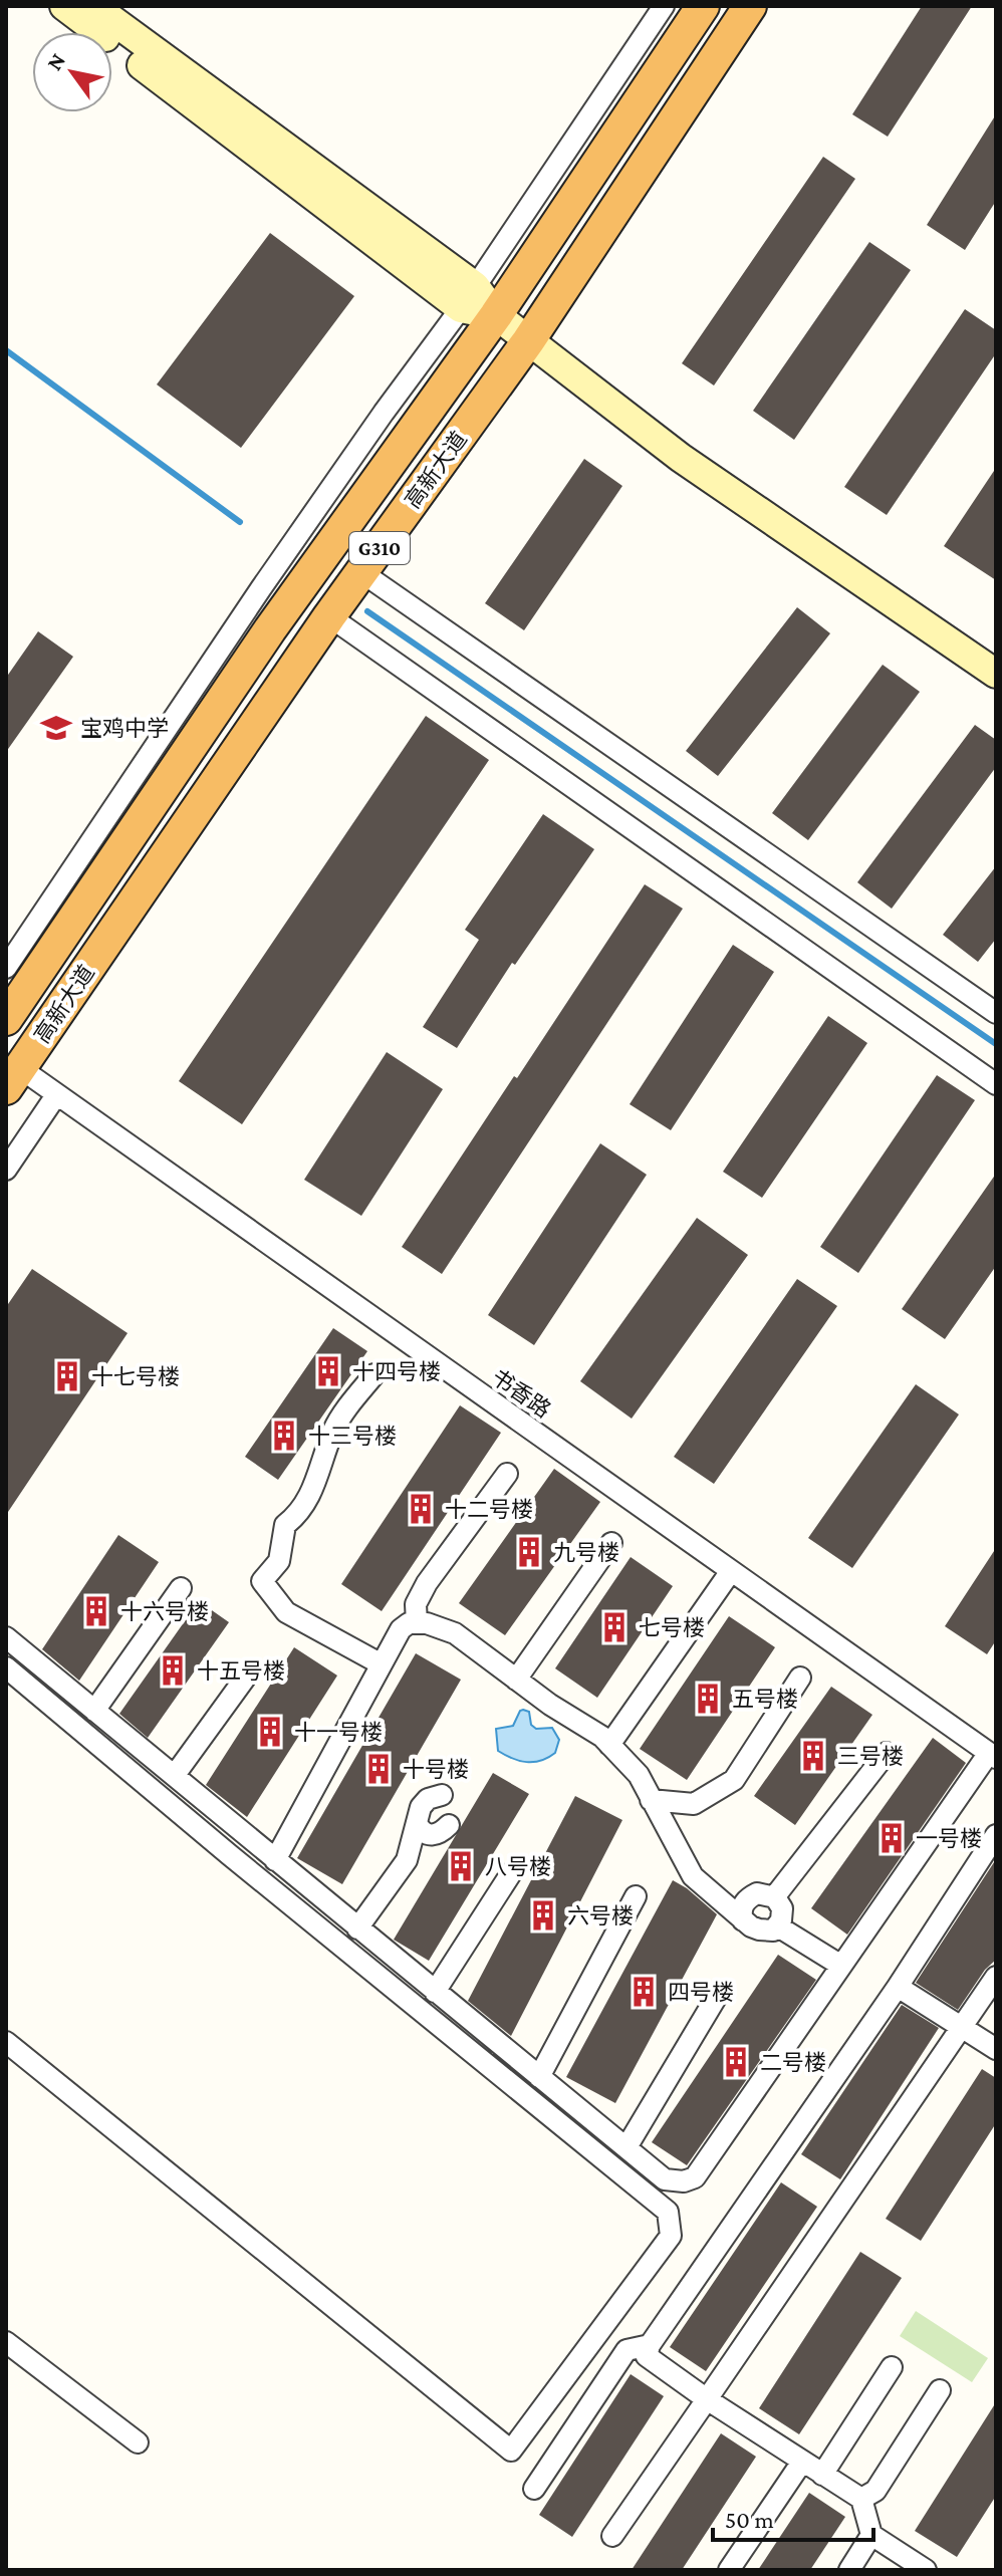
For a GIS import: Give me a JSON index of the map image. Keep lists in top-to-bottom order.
{
  "streets": {
    "highway": ["高新大道", "G310"],
    "street": ["书香路"]
  },
  "crossings": [
    ["高新大道", "书香路"]
  ],
  "places": {
    "school or university": ["宝鸡中学"],
    "building": [
      "十四号楼",
      "十七号楼",
      "十三号楼",
      "十二号楼",
      "九号楼",
      "十六号楼",
      "七号楼",
      "十五号楼",
      "五号楼",
      "十一号楼",
      "三号楼",
      "十号楼",
      "一号楼",
      "八号楼",
      "六号楼",
      "四号楼",
      "二号楼"
    ]
  },
  "scale_bar": "50 m",
  "north": "top left"
}
